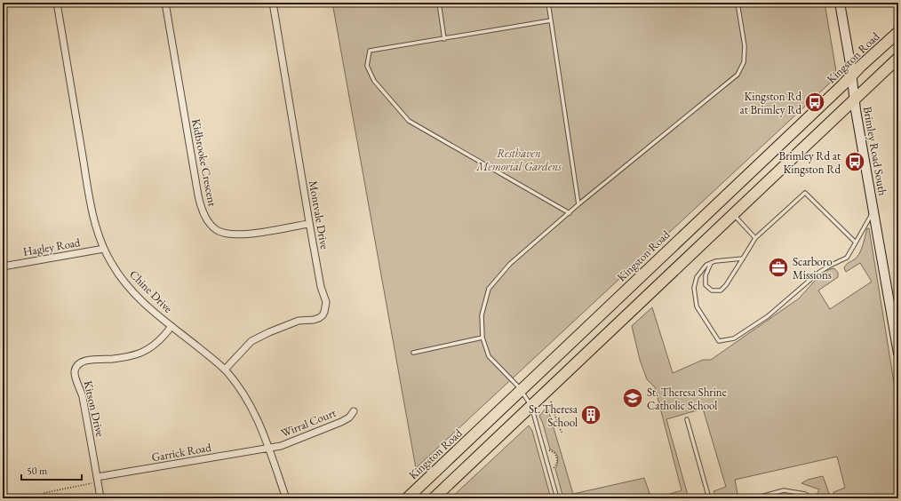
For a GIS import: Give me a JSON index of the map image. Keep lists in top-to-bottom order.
{
  "streets": {
    "main road": ["Kingston Road"],
    "street": [
      "Brimley Road South",
      "Kidbrooke Crescent",
      "Montvale Drive",
      "Hagley Road",
      "Chine Drive",
      "Kitson Drive",
      "Wirral Court",
      "Garrick Road"
    ]
  },
  "crossings": [
    ["Kingston Road", "Brimley Road South"],
    ["Kidbrooke Crescent", "Montvale Drive"],
    ["Montvale Drive", "Chine Drive"],
    ["Hagley Road", "Chine Drive"],
    ["Chine Drive", "Kitson Drive"],
    ["Chine Drive", "Wirral Court"],
    ["Chine Drive", "Garrick Road"],
    ["Kitson Drive", "Garrick Road"],
    ["Wirral Court", "Garrick Road"]
  ],
  "parks": ["Resthaven Memorial Gardens"],
  "places": {
    "bus stop": ["Kingston Rd at Brimley Rd", "Brimley Rd at Kingston Rd"],
    "office": ["Scarboro Missions"],
    "school or university": ["St. Theresa Shrine Catholic School"],
    "building": ["St. Theresa School"]
  },
  "scale_bar": "50 m"
}
